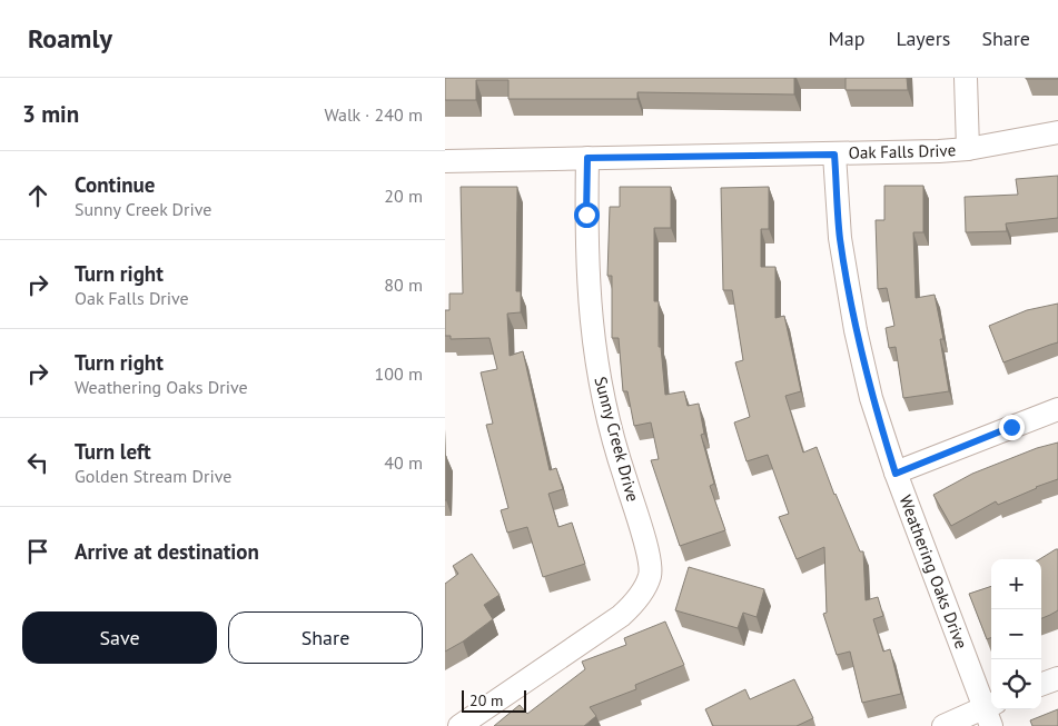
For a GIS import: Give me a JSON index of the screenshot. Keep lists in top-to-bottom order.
{
  "streets": {
    "street": ["Oak Falls Drive", "Sunny Creek Drive", "Weathering Oaks Drive"]
  },
  "crossings": [
    ["Oak Falls Drive", "Sunny Creek Drive"],
    ["Oak Falls Drive", "Weathering Oaks Drive"]
  ],
  "scale_bar": "20 m",
  "page": {
    "header": "Roamly",
    "nav": ["Map", "Layers", "Share"],
    "heading": ["3 min", "Walk · 240 m"],
    "list": [
      ["Continue", "Sunny Creek Drive", "20 m"],
      ["Turn right", "Oak Falls Drive", "80 m"],
      ["Turn right", "Weathering Oaks Drive", "100 m"],
      ["Turn left", "Golden Stream Drive", "40 m"],
      "Arrive at destination"
    ],
    "map_buttons": ["+", "−"],
    "buttons": ["Save", "Share"],
    "scale": "20 m"
  }
}
